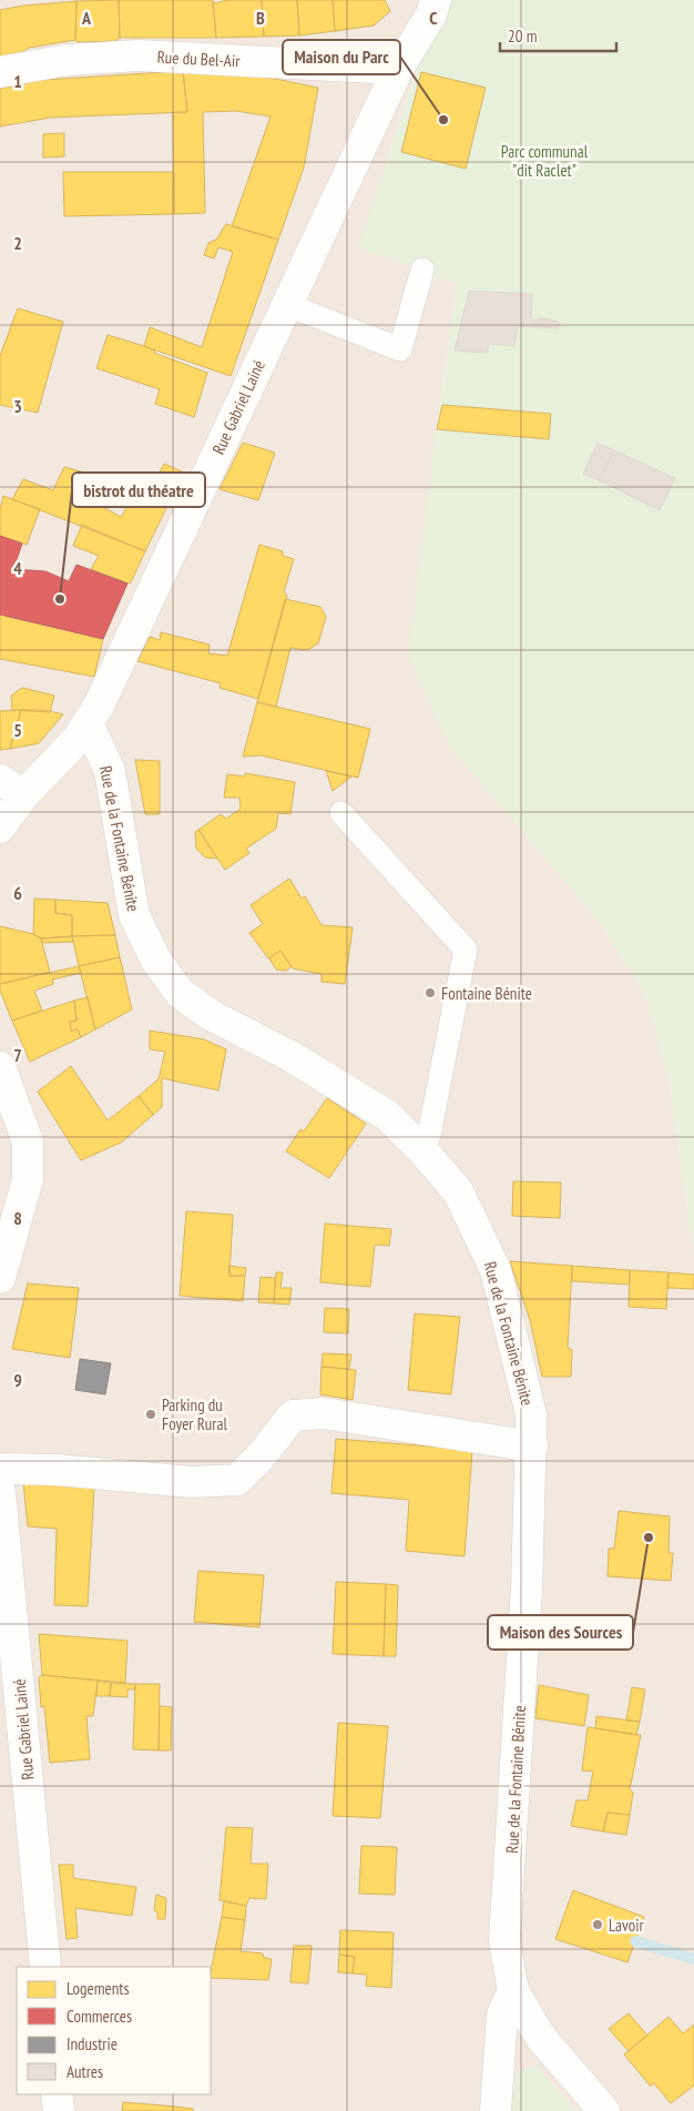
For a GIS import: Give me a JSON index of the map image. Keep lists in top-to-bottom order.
{
  "streets": {
    "street": ["Rue du Bel-Air", "Rue Gabriel Lainé", "Rue de la Fontaine Bénite"]
  },
  "crossings": [
    ["Rue du Bel-Air", "Rue Gabriel Lainé"],
    ["Rue Gabriel Lainé", "Rue de la Fontaine Bénite"]
  ],
  "parks": ["Parc communal \"dit Raclet\""],
  "places": [
    "Maison du Parc",
    "bistrot du théatre",
    "Fontaine Bénite",
    "Parking du Foyer Rural",
    "Maison des Sources",
    "Lavoir"
  ],
  "legend": [
    "Logements",
    "Commerces",
    "Industrie",
    "Autres"
  ],
  "scale_bar": "20 m",
  "grid": {
    "columns": ["A", "B", "C"],
    "rows": [
      "1",
      "2",
      "3",
      "4",
      "5",
      "6",
      "7",
      "8",
      "9"
    ]
  }
}
